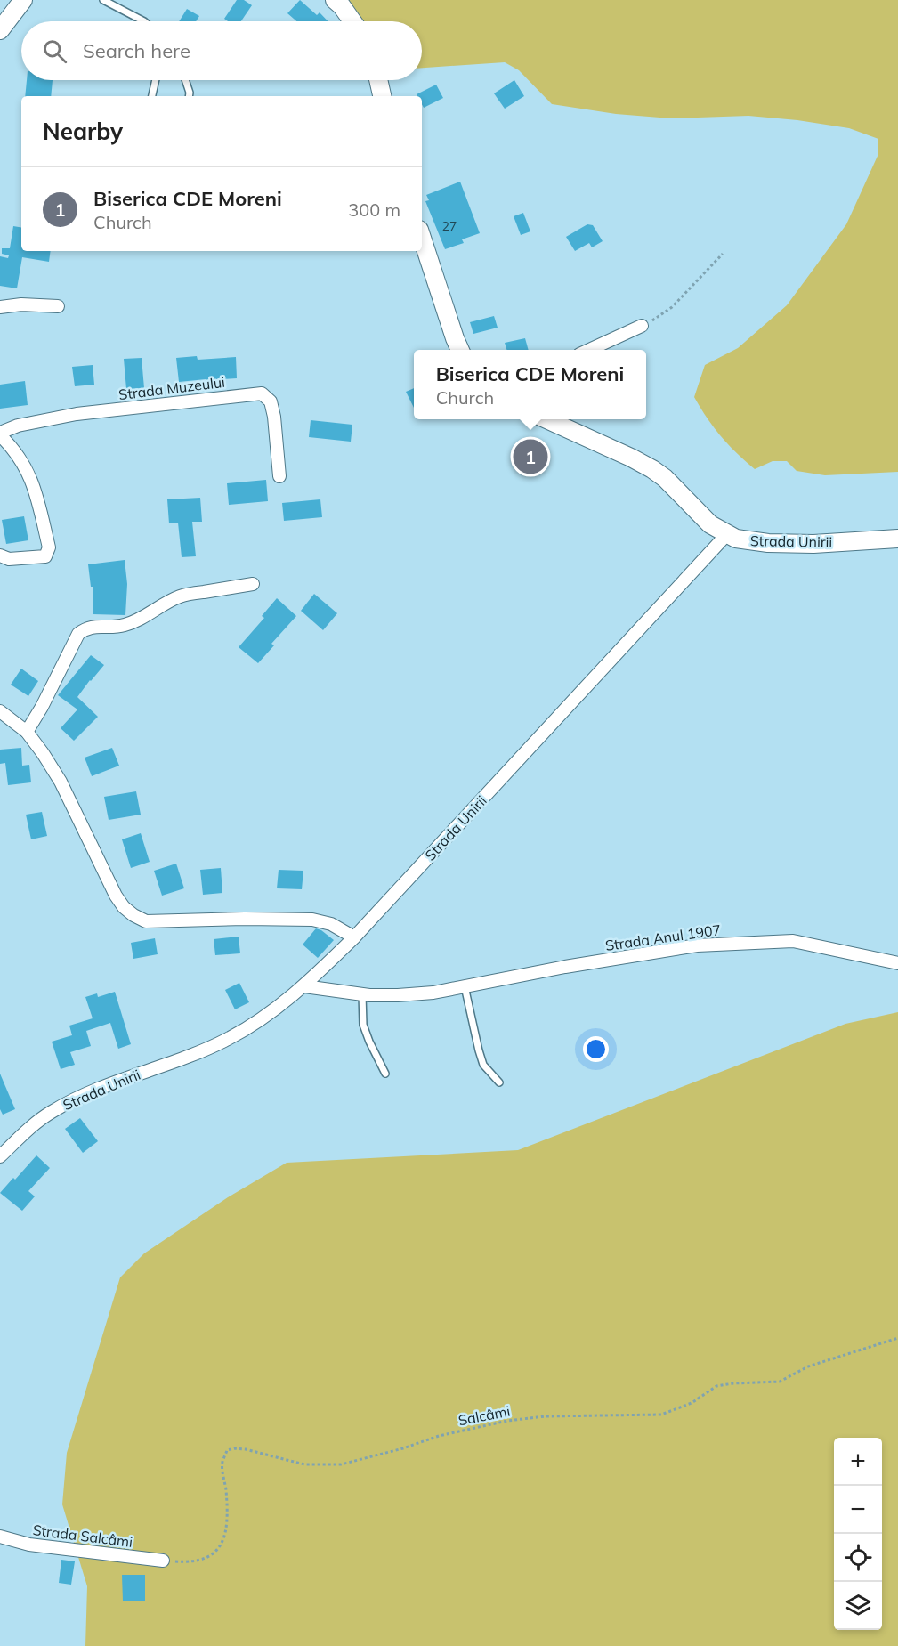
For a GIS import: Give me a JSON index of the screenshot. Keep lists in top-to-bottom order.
{
  "streets": {
    "main road": ["Strada Unirii"],
    "street": ["Strada Muzeului", "Strada Anul 1907", "Strada Salcâmi"],
    "path": ["Salcâmi"]
  },
  "crossings": [
    ["Strada Unirii", "Strada Anul 1907"],
    ["Salcâmi", "Strada Salcâmi"]
  ],
  "house_numbers": ["27"],
  "page": {
    "search": "Search here",
    "heading": "Nearby",
    "list": [
      {
        "mark": "1",
        "name": "Biserica CDE Moreni",
        "note": "Church",
        "value": "300 m"
      }
    ],
    "popup": ["Biserica CDE Moreni", "Church"],
    "pins": "1",
    "map_buttons": ["+", "−"]
  }
}
